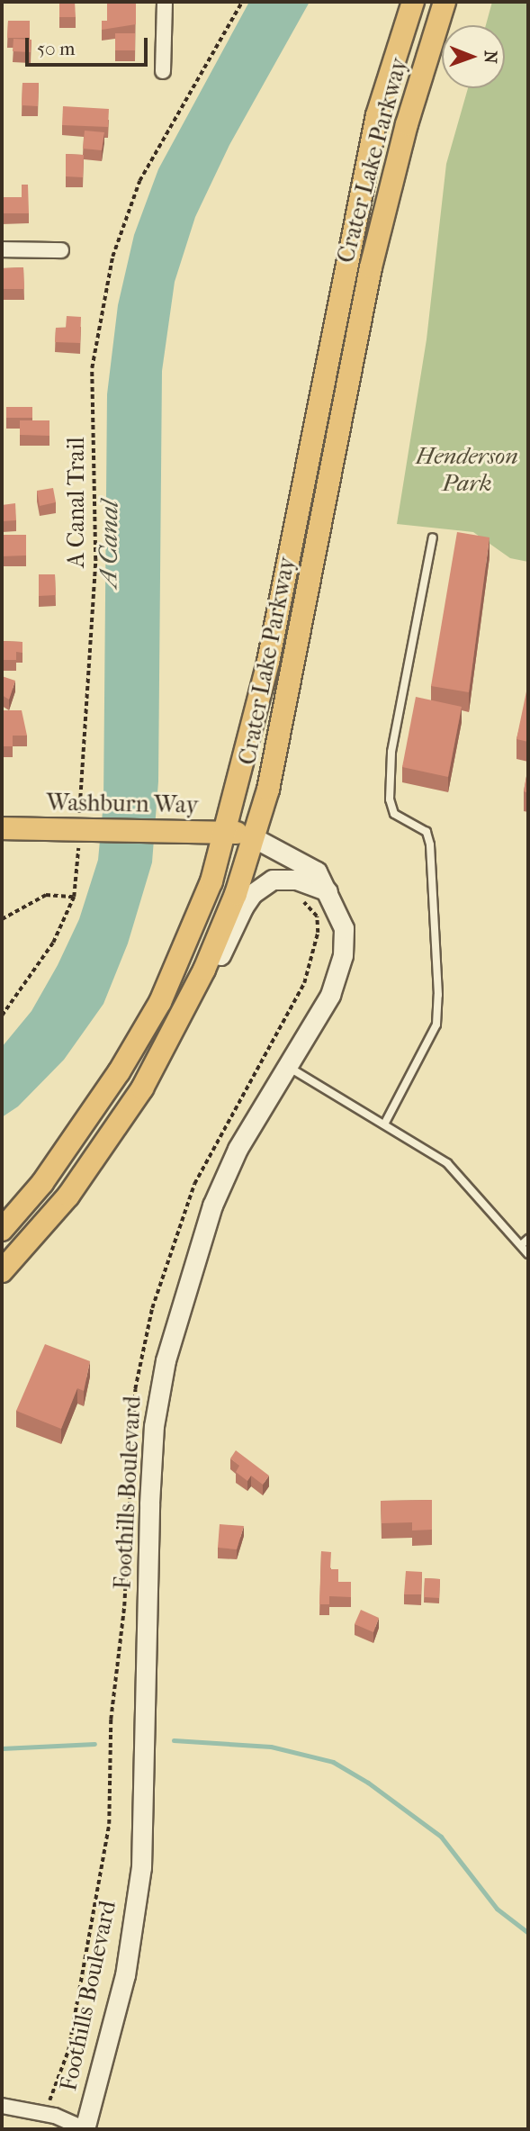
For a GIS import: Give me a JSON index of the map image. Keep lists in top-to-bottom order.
{
  "streets": {
    "main road": ["Crater Lake Parkway", "Washburn Way", "Foothills Boulevard"],
    "path": ["A Canal Trail"]
  },
  "crossings": [
    ["Crater Lake Parkway", "Washburn Way"],
    ["Crater Lake Parkway", "Foothills Boulevard"],
    ["A Canal Trail", "Washburn Way"],
    ["Washburn Way", "Foothills Boulevard"]
  ],
  "water": ["A Canal"],
  "parks": ["Henderson Park"],
  "scale_bar": "50 m",
  "north": "right"
}
